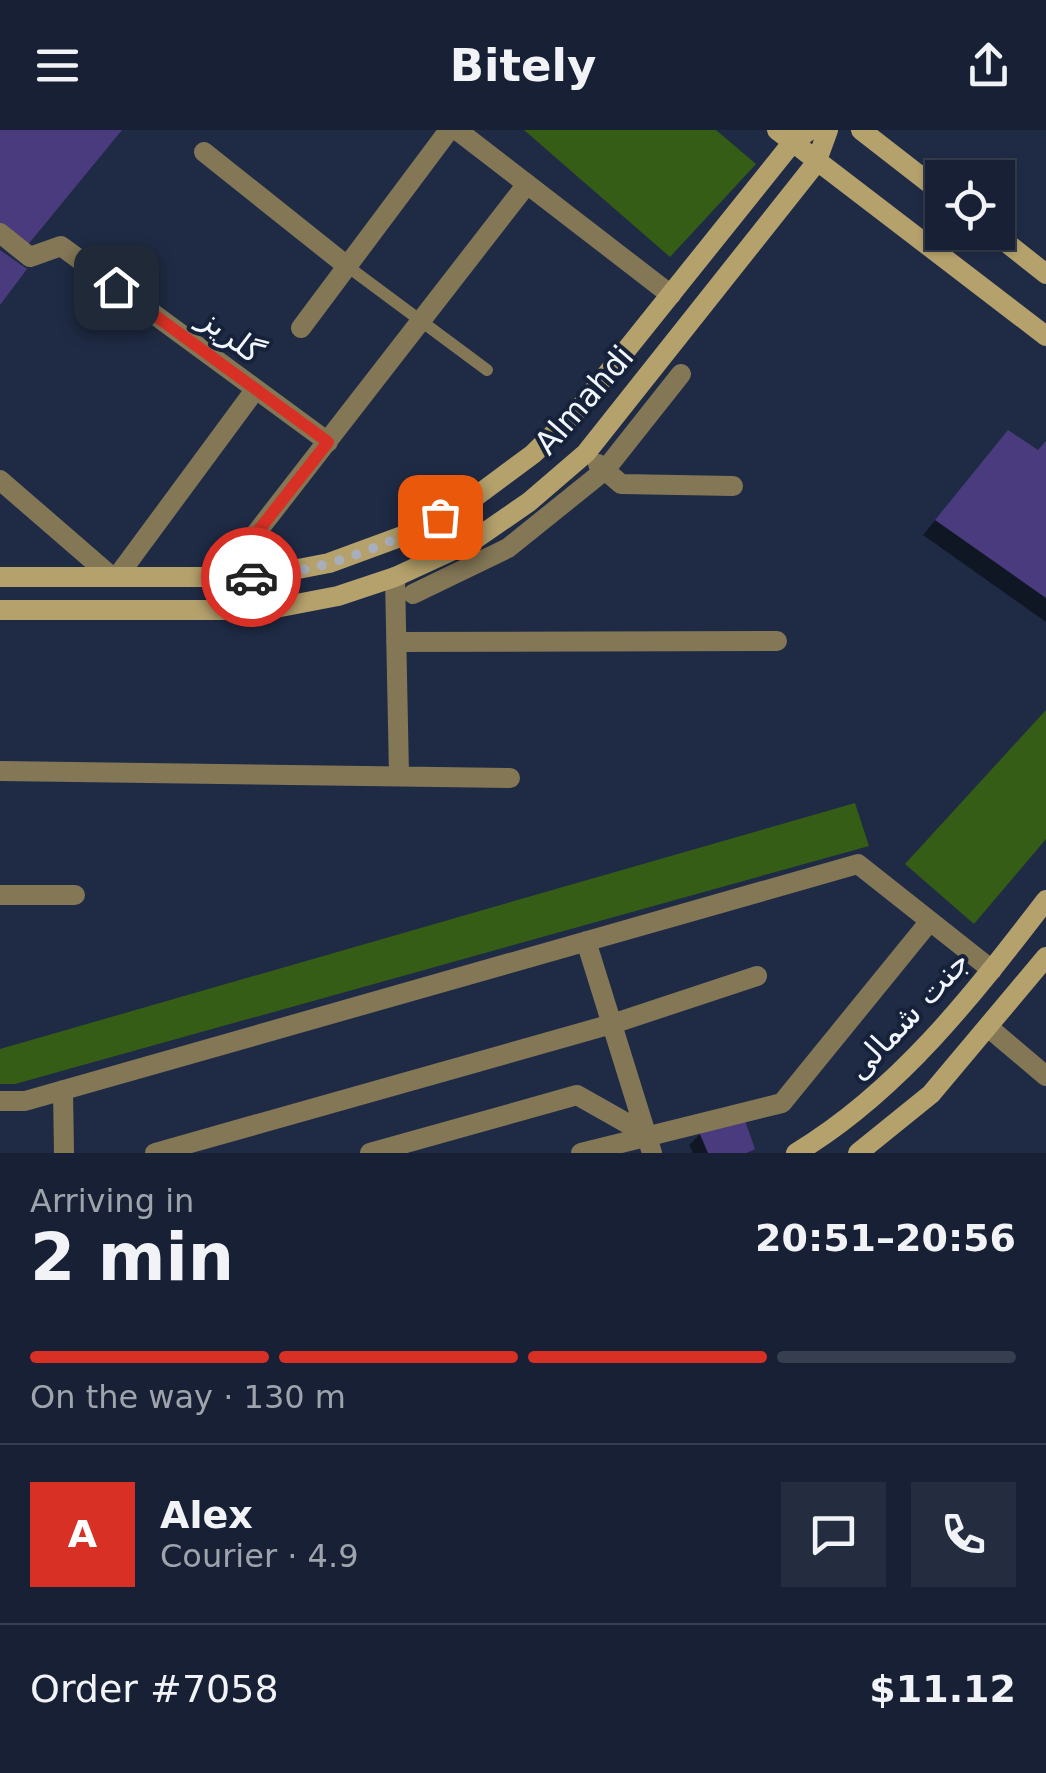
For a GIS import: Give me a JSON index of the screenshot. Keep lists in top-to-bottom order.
{
  "streets": {
    "main road": ["Almahdi", "جنت شمالی"],
    "street": ["گلریز"]
  },
  "page": {
    "header": "Bitely",
    "heading": ["2 min", "Arriving in", "20:51–20:56"],
    "panel": [
      "Alex",
      "Courier · 4.9",
      "Order #7058",
      "$11.12"
    ],
    "bar": "On the way · 130 m",
    "round": "A"
  }
}
